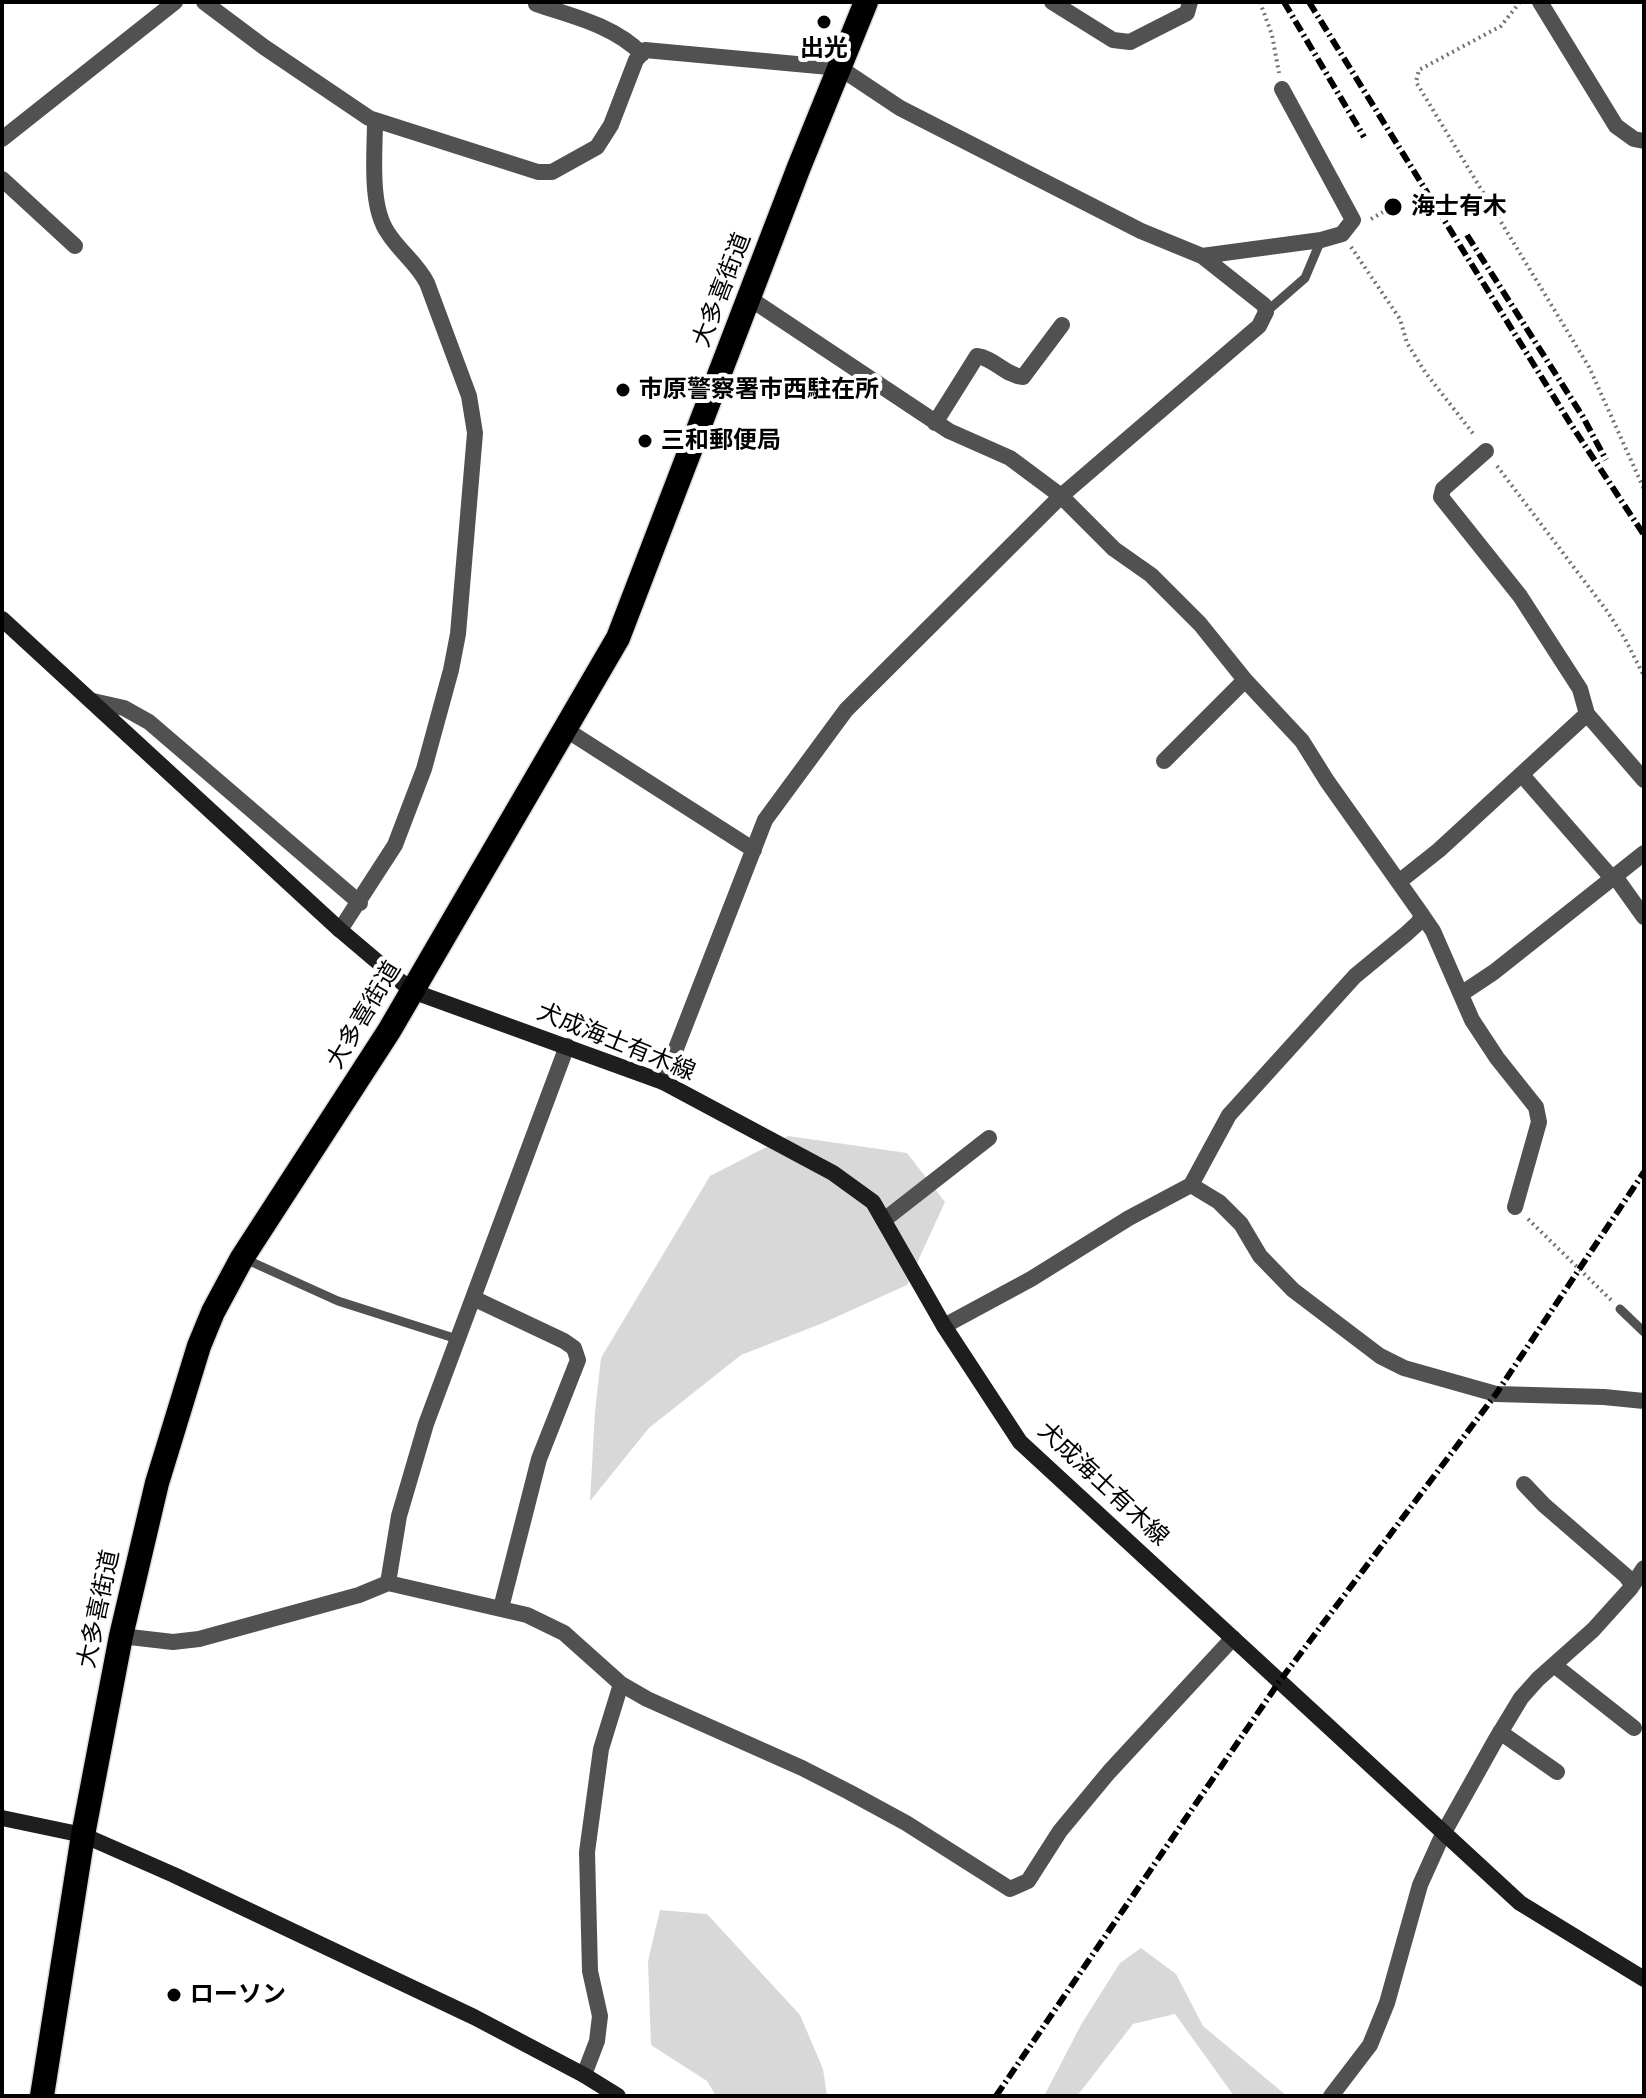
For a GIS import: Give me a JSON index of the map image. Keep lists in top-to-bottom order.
{
  "streets": {
    "highway": ["大多喜街道"],
    "main road": ["犬成海士有木線"]
  },
  "crossings": [
    ["大多喜街道", "犬成海士有木線"]
  ],
  "places": [
    "出光",
    "海士有木",
    "市原警察署市西駐在所",
    "三和郵便局",
    "ローソン"
  ]
}
